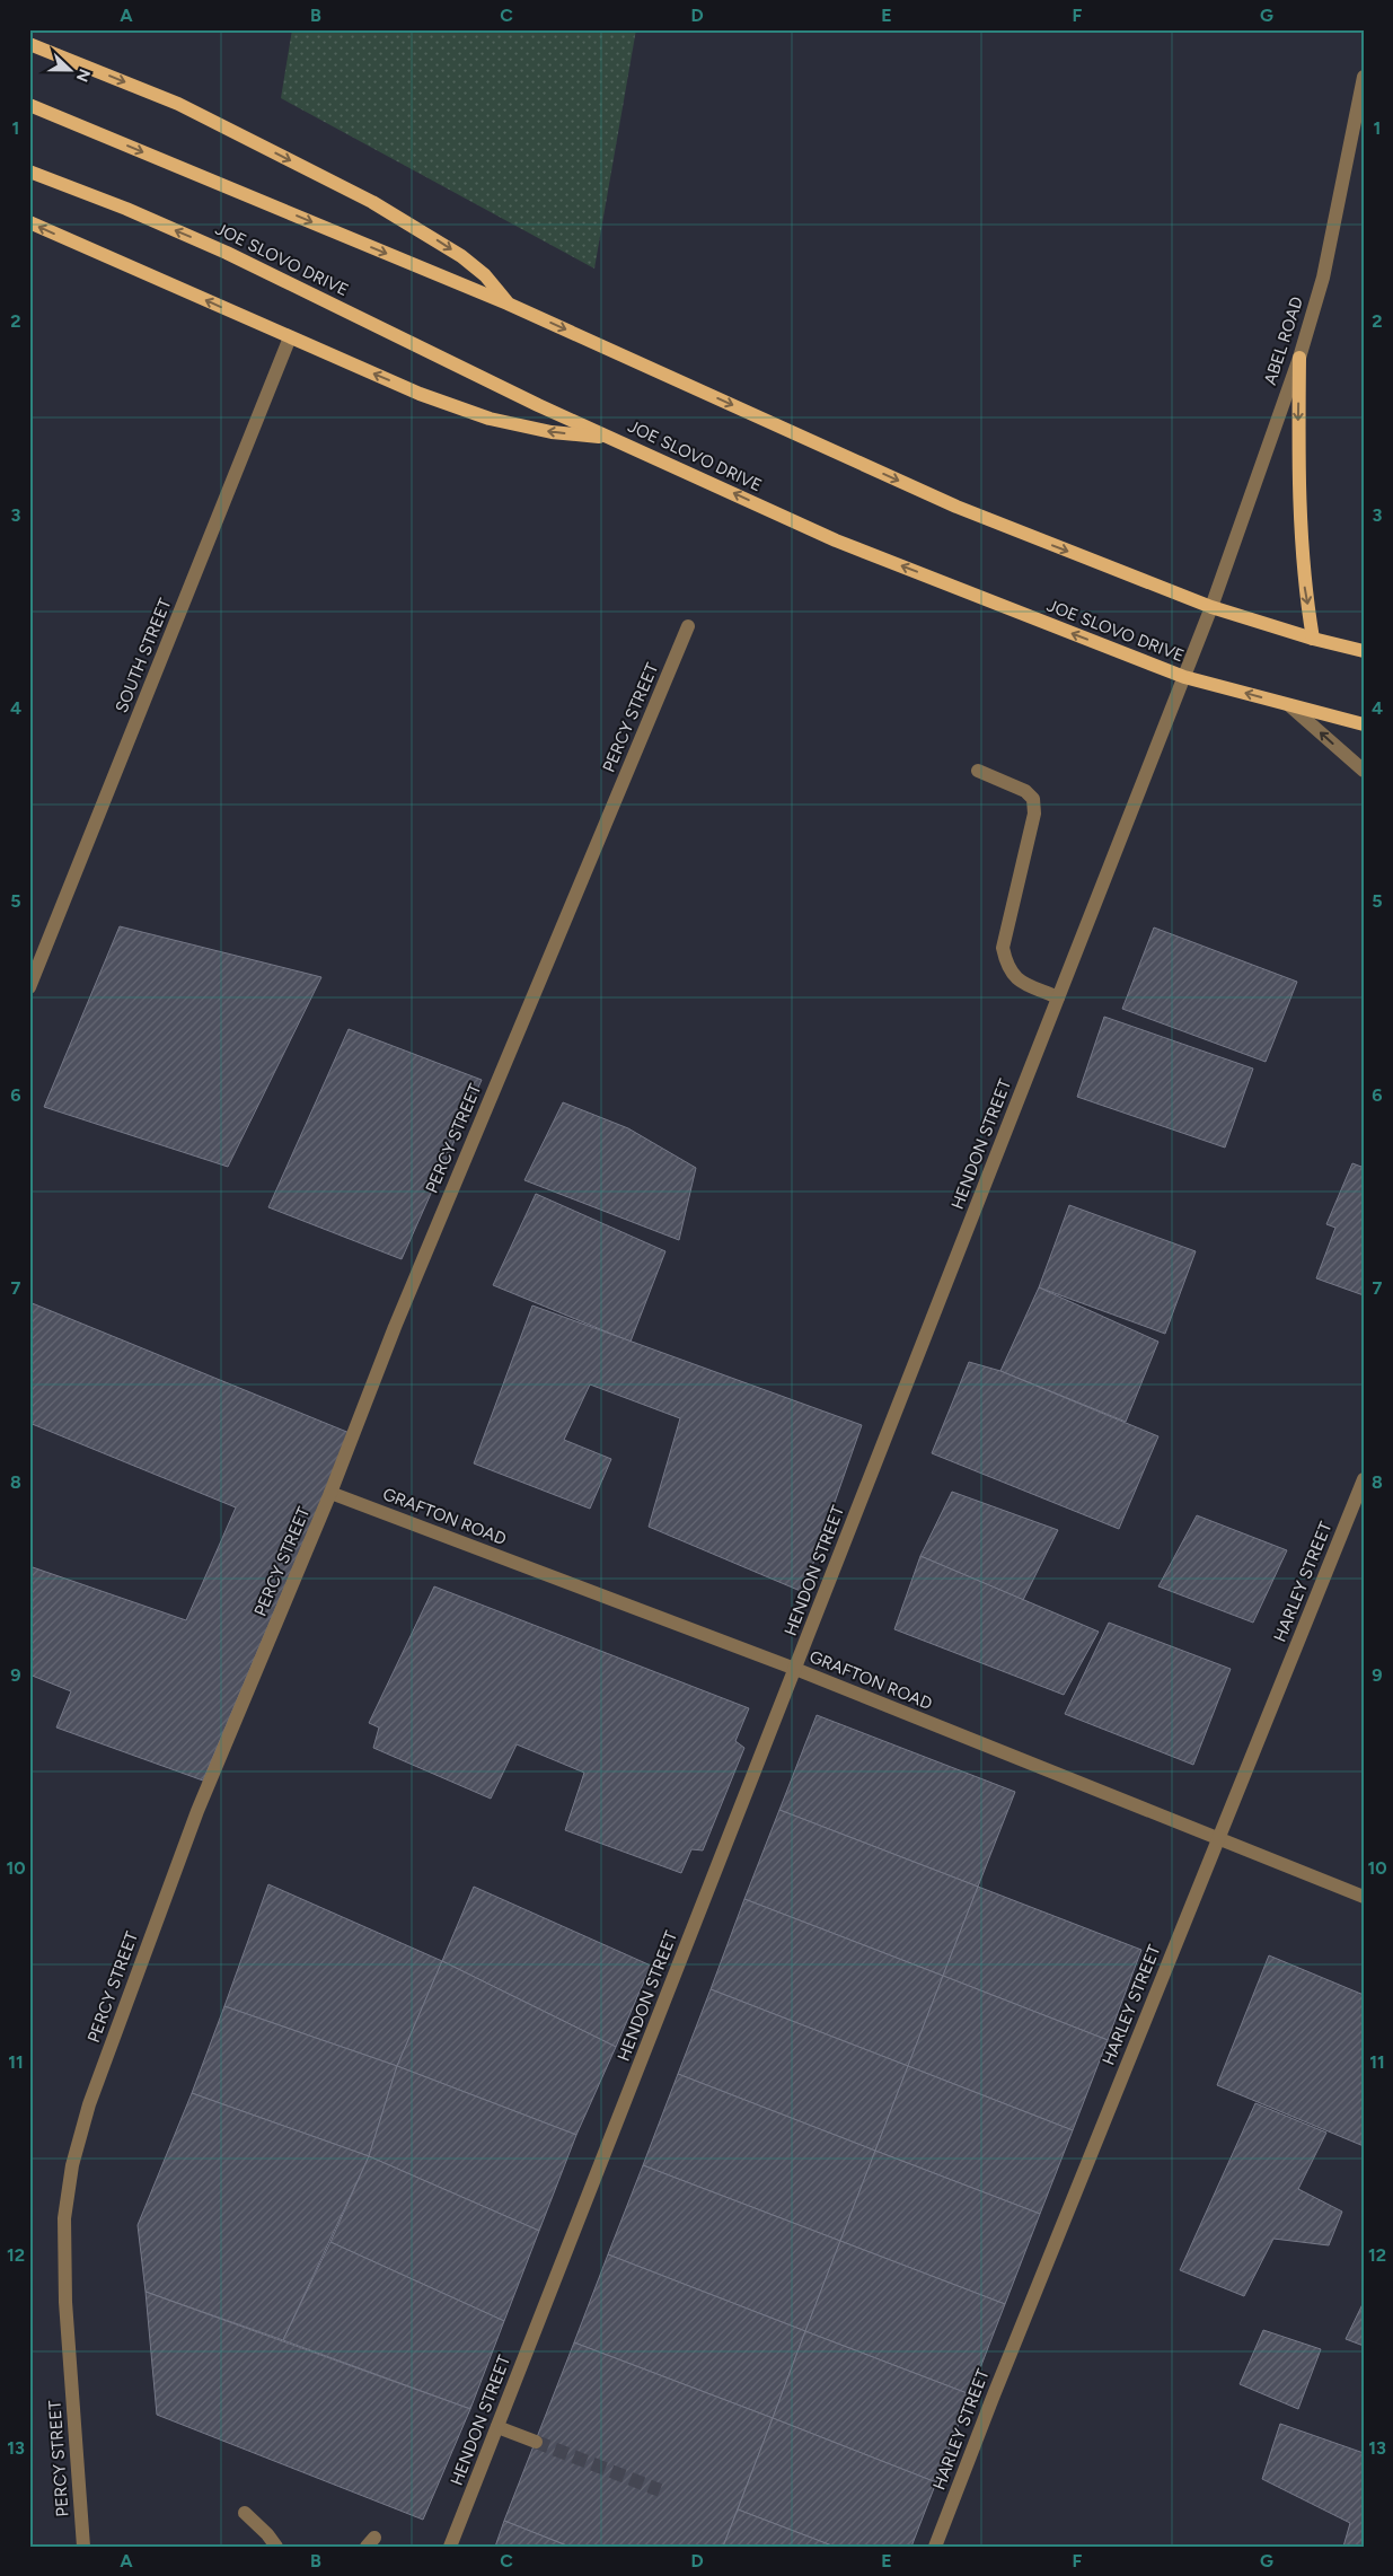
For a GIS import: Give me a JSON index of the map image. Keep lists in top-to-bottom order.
{
  "streets": {
    "main road": ["JOE SLOVO DRIVE"],
    "street": [
      "ABEL ROAD",
      "SOUTH STREET",
      "PERCY STREET",
      "HENDON STREET",
      "GRAFTON ROAD",
      "HARLEY STREET"
    ]
  },
  "crossings": [
    ["JOE SLOVO DRIVE", "HENDON STREET"],
    ["ABEL ROAD", "HENDON STREET"],
    ["PERCY STREET", "GRAFTON ROAD"],
    ["HENDON STREET", "GRAFTON ROAD"],
    ["GRAFTON ROAD", "HARLEY STREET"]
  ],
  "north": "right",
  "grid": {
    "columns": [
      "A",
      "B",
      "C",
      "D",
      "E",
      "F",
      "G"
    ],
    "rows": [
      "1",
      "2",
      "3",
      "4",
      "5",
      "6",
      "7",
      "8",
      "9",
      "10",
      "11",
      "12",
      "13"
    ]
  }
}
